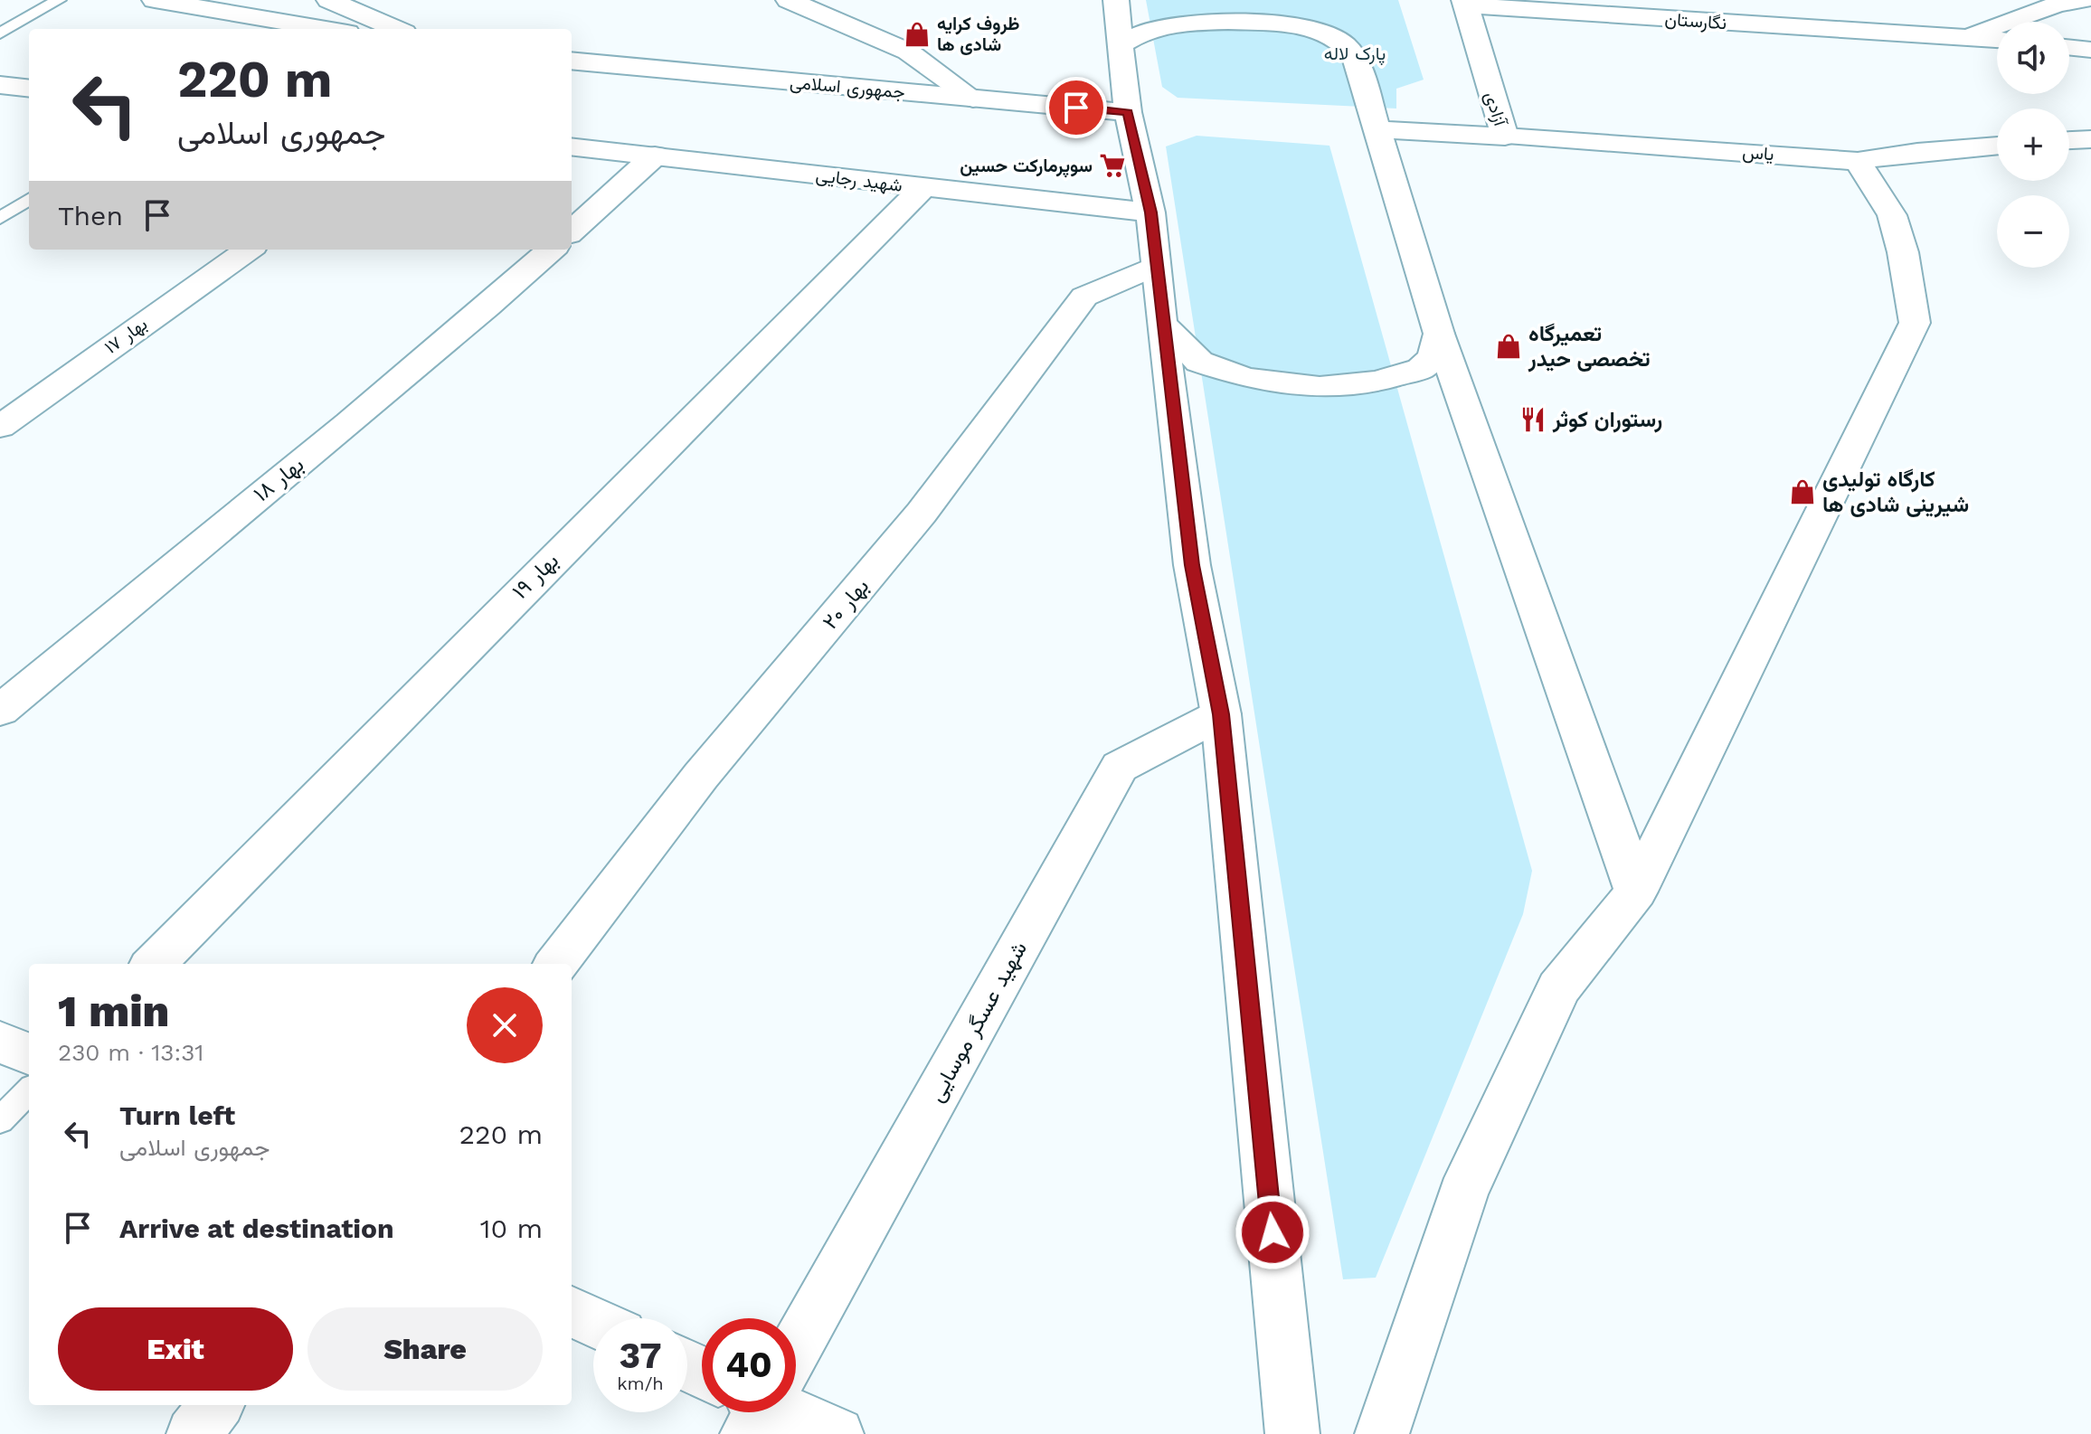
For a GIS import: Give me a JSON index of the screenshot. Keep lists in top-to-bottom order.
{
  "streets": {
    "street": [
      "نگارستان",
      "جمهوری اسلامی",
      "آزادی",
      "یاس",
      "شهید رجایی",
      "بهار ۱۷",
      "بهار ۱۸",
      "بهار ۱۹",
      "بهار ۲۰",
      "شهید عسگر موسایی"
    ]
  },
  "crossings": [
    ["نگارستان", "آزادی"],
    ["آزادی", "یاس"],
    ["شهید رجایی", "بهار ۱۹"]
  ],
  "parks": ["پارک لاله"],
  "places": {
    "shop": ["ظروف کرایه شادی ها", "تعمیرگاه تخصصی حیدر", "کارگاه تولیدی شیرینی شادی ها"],
    "supermarket": ["سوپرمارکت حسین"],
    "restaurant": ["رستوران کوثر"]
  },
  "page": {
    "map_buttons": ["+", "−"],
    "turn": ["220 m", "جمهوری اسلامی"],
    "then": "Then",
    "heading": ["1 min", "230 m · 13:31"],
    "list": [
      {
        "name": "Turn left",
        "note": "جمهوری اسلامی",
        "value": "220 m"
      },
      {
        "name": "Arrive at destination",
        "value": "10 m"
      }
    ],
    "buttons": ["Exit", "Share"],
    "speed": "37 km/h",
    "limit": "40"
  }
}
